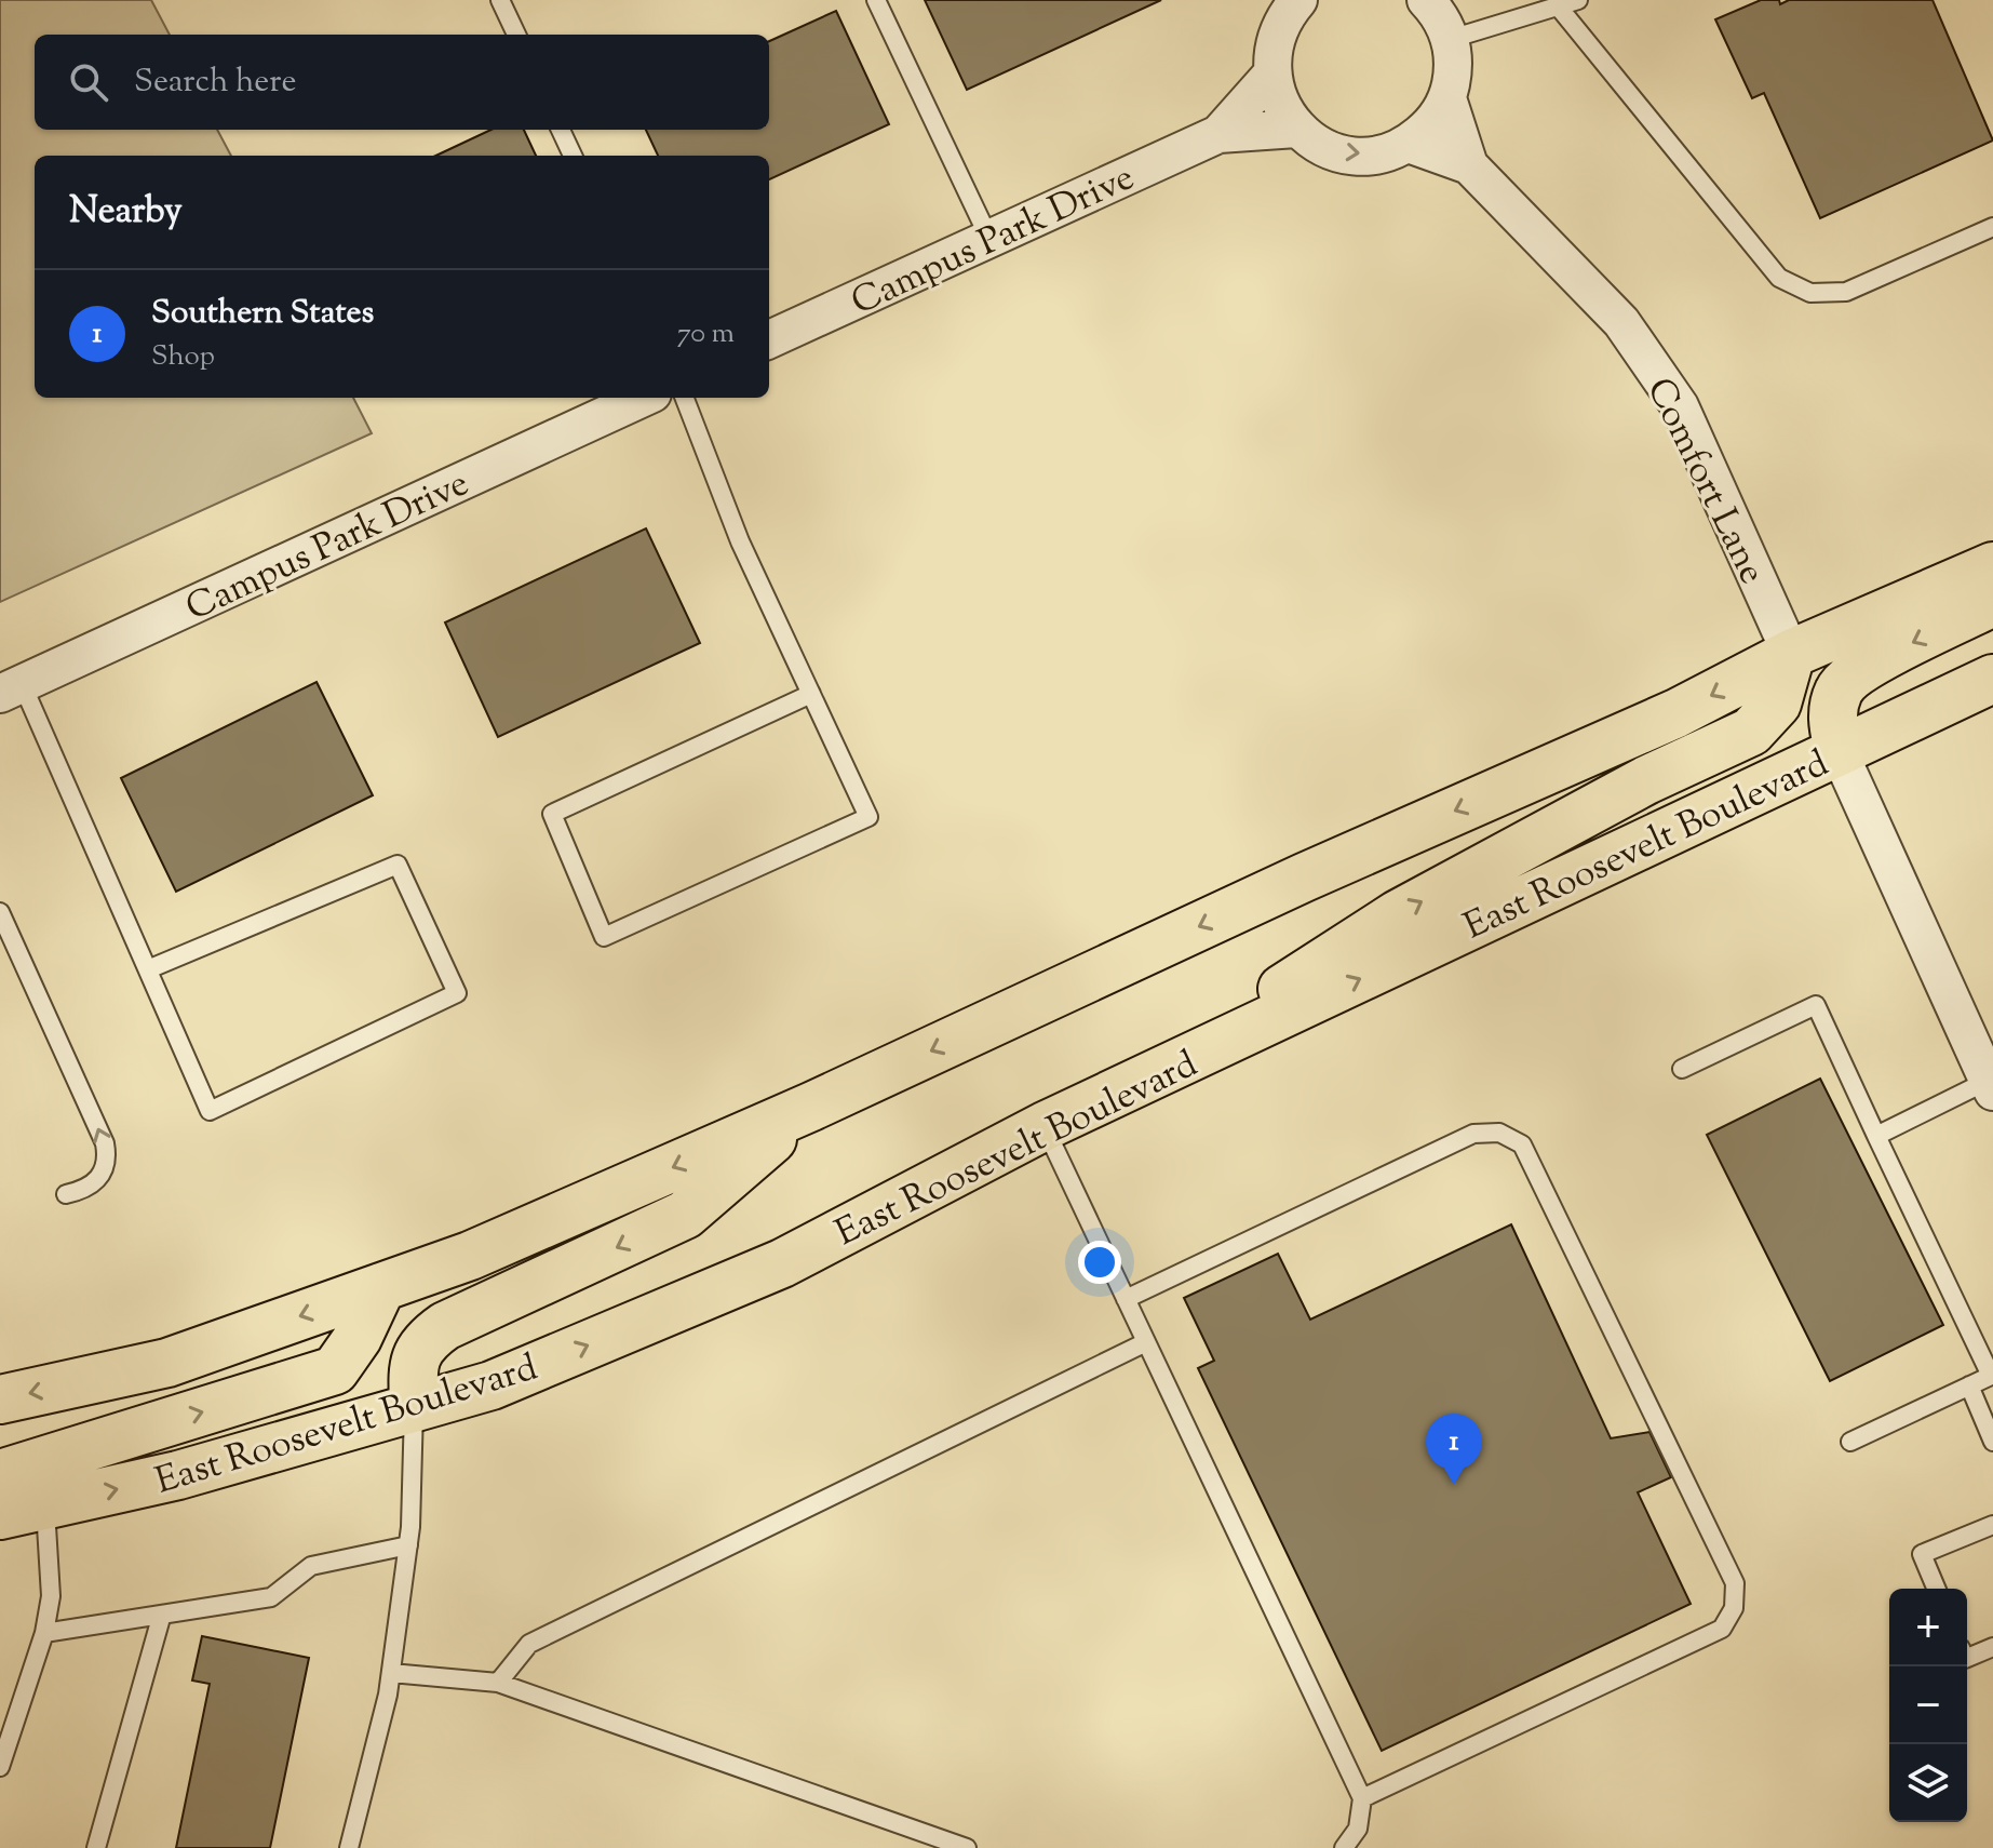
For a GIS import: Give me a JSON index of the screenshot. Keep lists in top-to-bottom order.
{
  "streets": {
    "highway": ["East Roosevelt Boulevard"],
    "street": ["Campus Park Drive", "Comfort Lane"]
  },
  "page": {
    "search": "Search here",
    "heading": "Nearby",
    "list": [
      {
        "mark": "1",
        "name": "Southern States",
        "note": "Shop",
        "value": "70 m"
      }
    ],
    "pins": "1",
    "map_buttons": ["+", "−"]
  }
}
